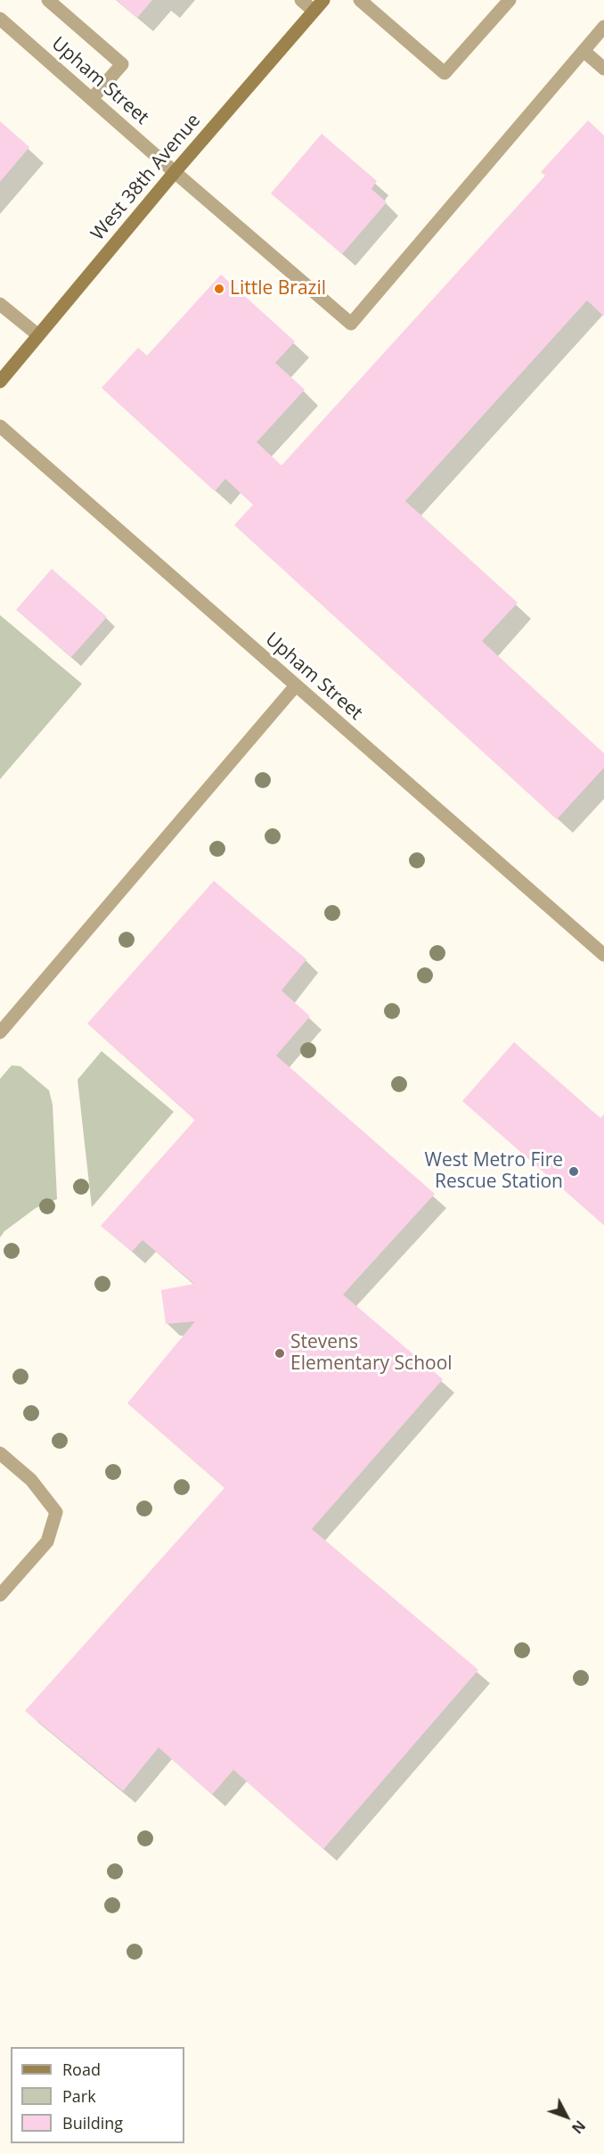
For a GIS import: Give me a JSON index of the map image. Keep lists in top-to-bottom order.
{
  "streets": {
    "main road": ["West 38th Avenue"],
    "street": ["Upham Street"]
  },
  "crossings": [
    ["Upham Street", "West 38th Avenue"]
  ],
  "places": ["Little Brazil", "West Metro Fire Rescue Station", "Stevens Elementary School"],
  "legend": ["Road", "Park", "Building"],
  "north": "bottom right"
}
